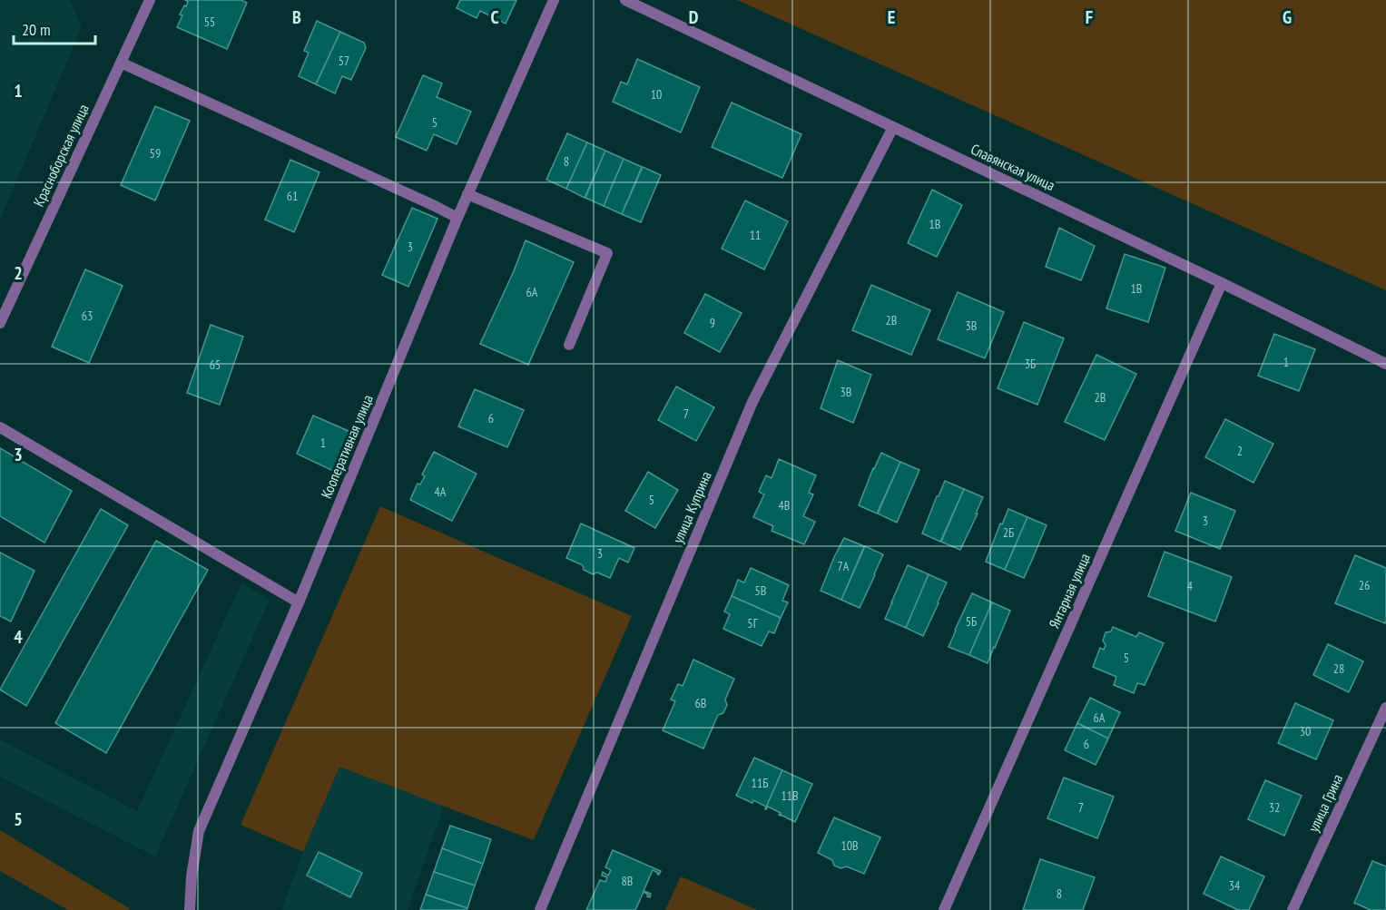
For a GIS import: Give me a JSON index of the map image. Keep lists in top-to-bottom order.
{
  "streets": {
    "street": [
      "Красноборская улица",
      "Славянская улица",
      "Кооперативная улица",
      "улица Куприна",
      "Янтарная улица",
      "улица Грина"
    ]
  },
  "crossings": [
    ["Славянская улица", "улица Куприна"],
    ["Славянская улица", "Янтарная улица"]
  ],
  "house_numbers": [
    "55",
    "57",
    "10",
    "5",
    "59",
    "8",
    "61",
    "1В",
    "11",
    "3",
    "1В",
    "6А",
    "63",
    "2В",
    "9",
    "3В",
    "1",
    "3Б",
    "65",
    "3В",
    "2В",
    "7",
    "6",
    "1",
    "2",
    "4А",
    "5",
    "4В",
    "3",
    "2Б",
    "3",
    "7А",
    "26",
    "4",
    "5В",
    "5Б",
    "5Г",
    "5",
    "28",
    "6В",
    "6А",
    "30",
    "6",
    "11Б",
    "11В",
    "7",
    "32",
    "10В",
    "8В",
    "34",
    "8"
  ],
  "scale_bar": "20 m",
  "grid": {
    "columns": [
      "B",
      "C",
      "D",
      "E",
      "F",
      "G"
    ],
    "rows": [
      "1",
      "2",
      "3",
      "4",
      "5"
    ]
  }
}
